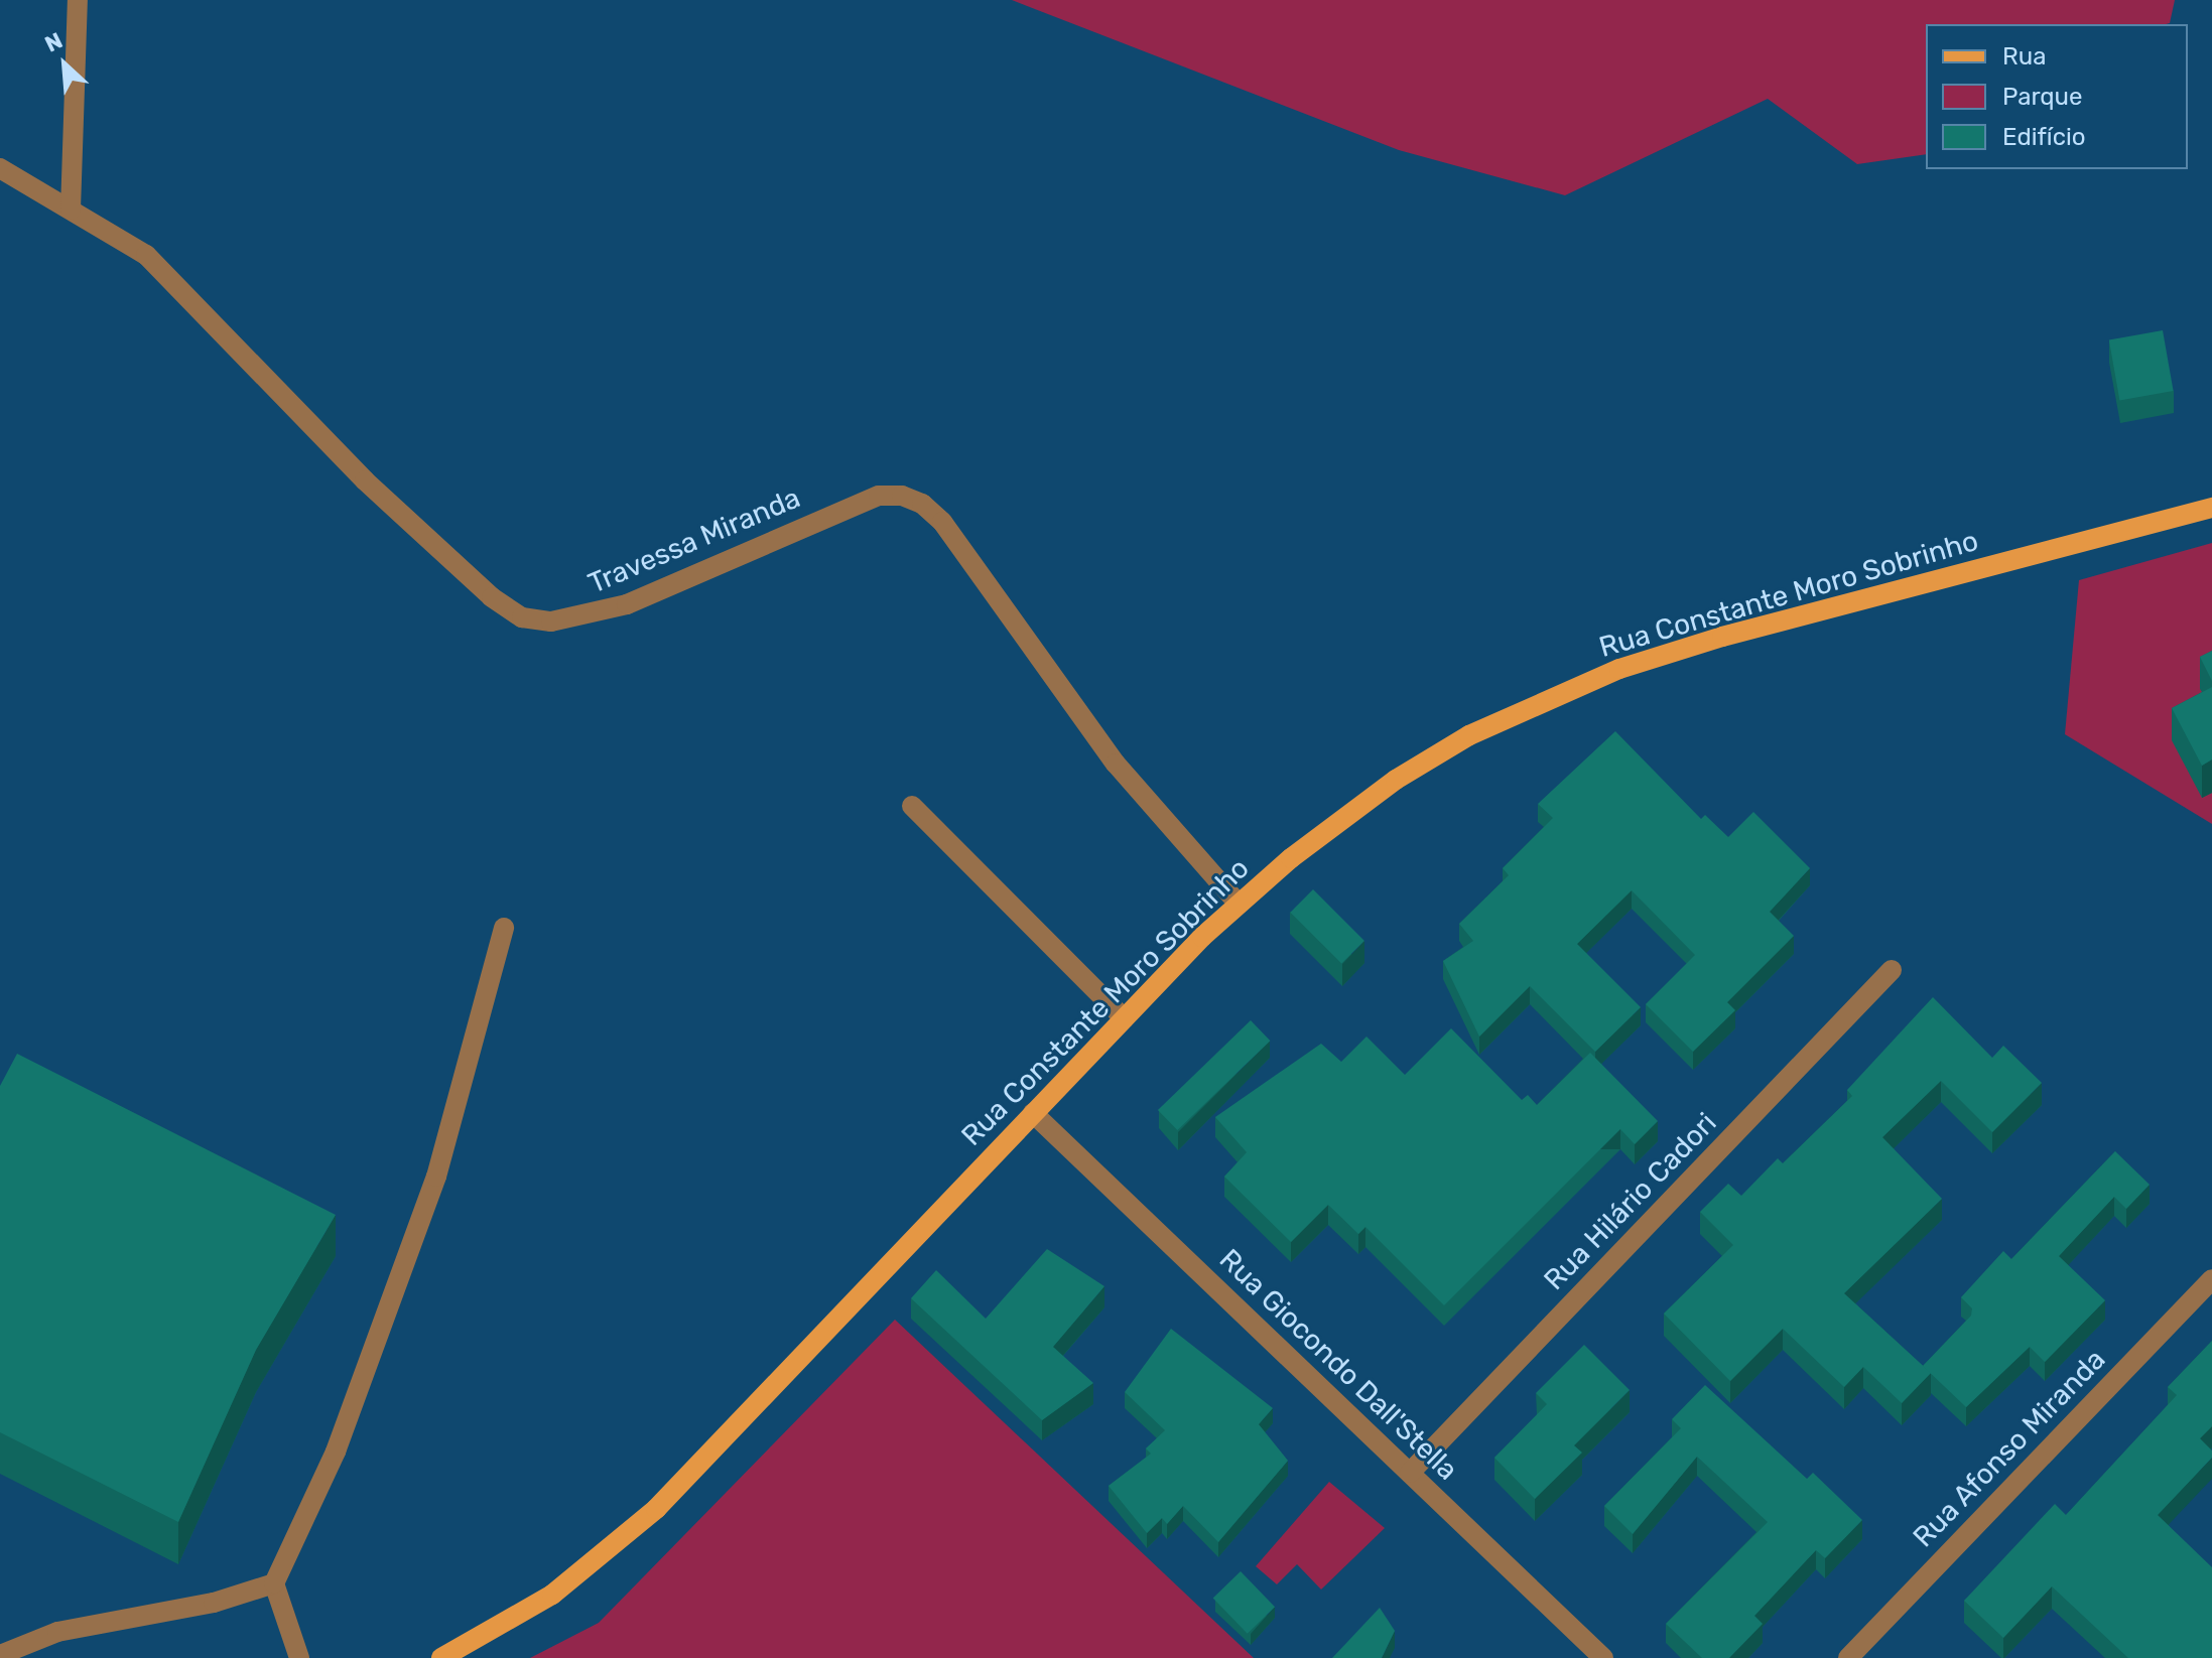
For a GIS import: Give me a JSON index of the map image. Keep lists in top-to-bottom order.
{
  "streets": {
    "main road": ["Rua Constante Moro Sobrinho"],
    "street": [
      "Travessa Miranda",
      "Rua Hilário Cadori",
      "Rua Giocondo Dall'Stella",
      "Rua Afonso Miranda"
    ]
  },
  "crossings": [
    ["Travessa Miranda", "Rua Constante Moro Sobrinho"],
    ["Rua Constante Moro Sobrinho", "Rua Giocondo Dall'Stella"],
    ["Rua Hilário Cadori", "Rua Giocondo Dall'Stella"]
  ],
  "legend": ["Rua", "Parque", "Edifício"],
  "north": "top left"
}
